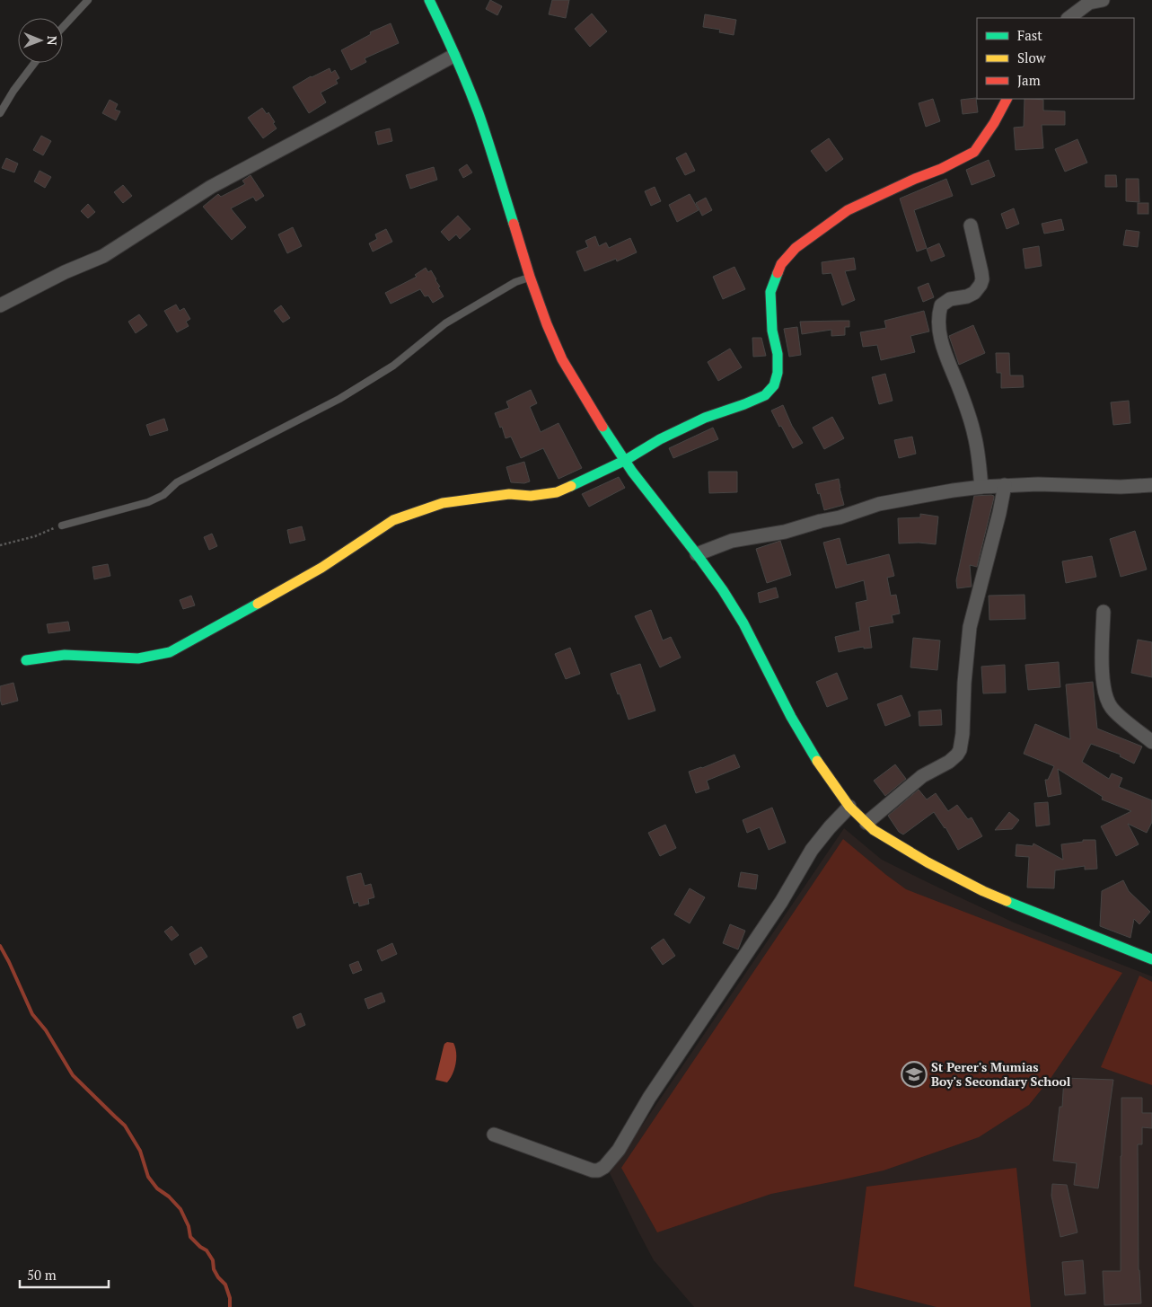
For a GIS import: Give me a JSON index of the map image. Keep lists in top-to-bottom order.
{
  "places": {
    "school or university": ["St Perer's Mumias Boy's Secondary School"]
  },
  "legend": ["Fast", "Slow", "Jam"],
  "scale_bar": "50 m",
  "north": "right"
}
